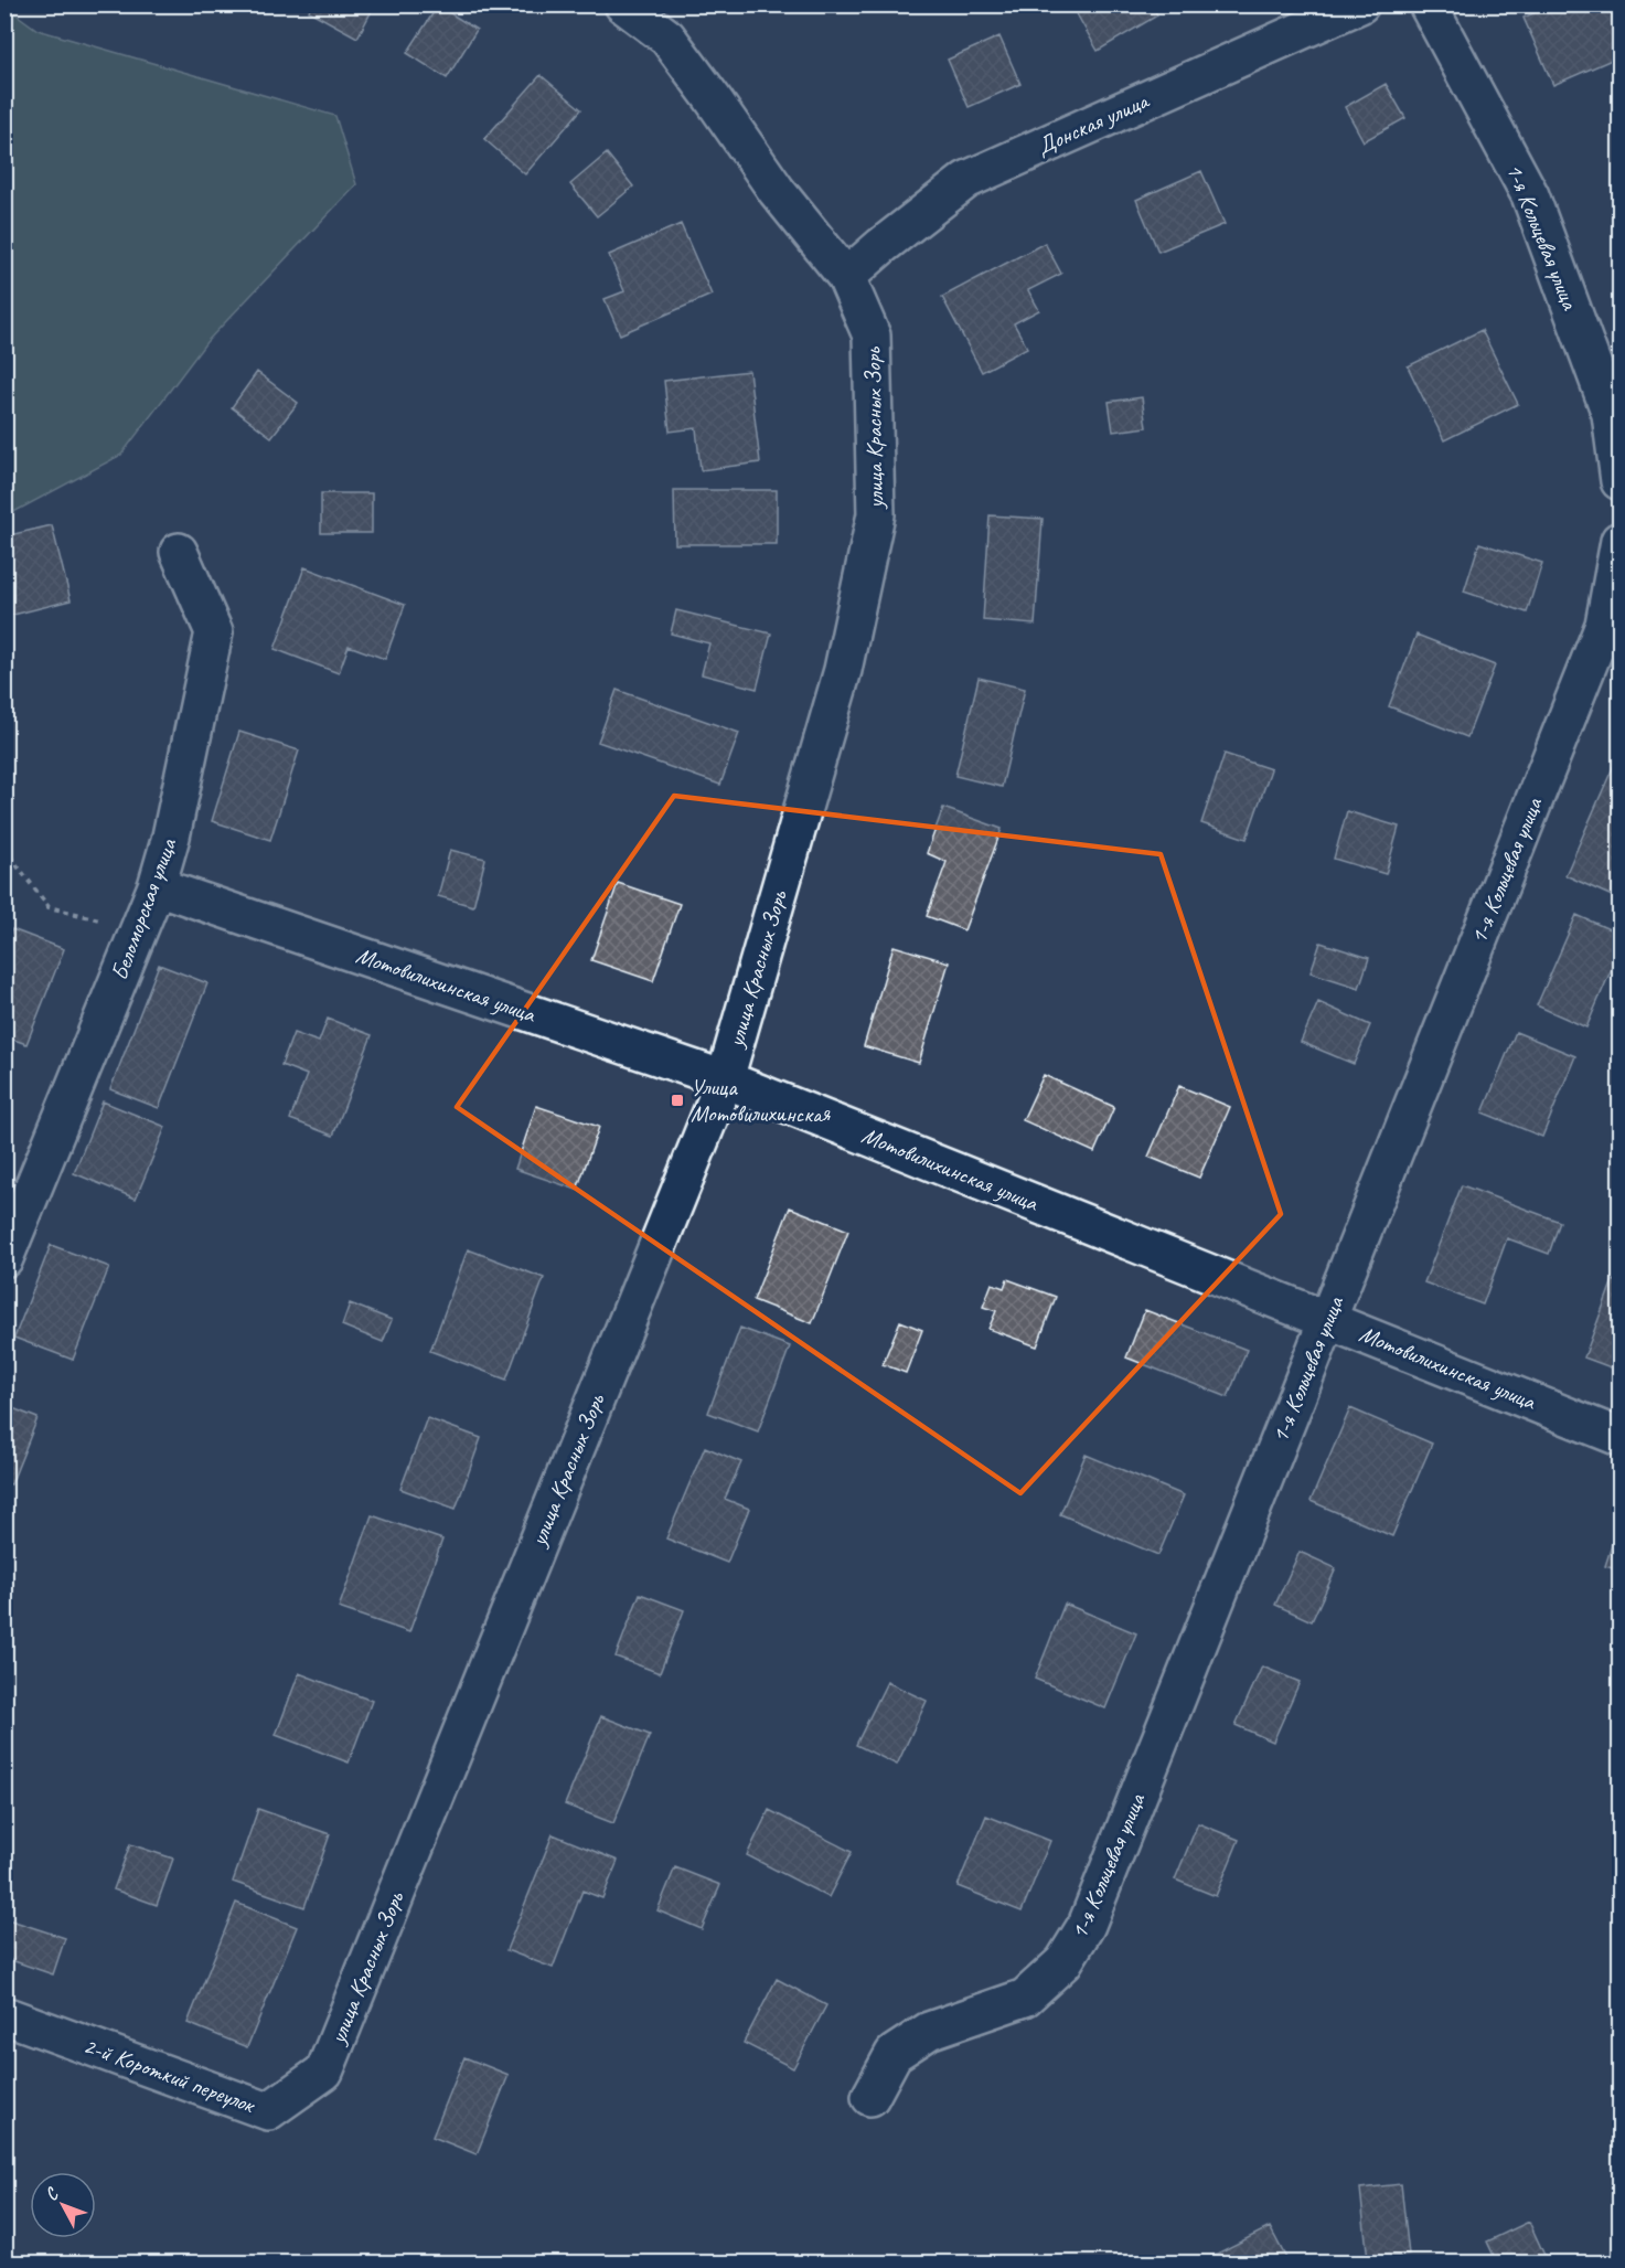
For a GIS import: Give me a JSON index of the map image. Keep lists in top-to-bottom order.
{
  "streets": {
    "street": [
      "Донская улица",
      "1-я Кольцевая улица",
      "улица Красных Зорь",
      "Беломорская улица",
      "Мотовилихинская улица",
      "2-й Короткий переулок"
    ]
  },
  "crossings": [
    ["Донская улица", "улица Красных Зорь"],
    ["1-я Кольцевая улица", "Мотовилихинская улица"],
    ["улица Красных Зорь", "Мотовилихинская улица"],
    ["улица Красных Зорь", "2-й Короткий переулок"],
    ["Беломорская улица", "Мотовилихинская улица"]
  ],
  "places": {
    "transit": ["Улица Мотовилихинская"]
  },
  "north": "top left"
}
